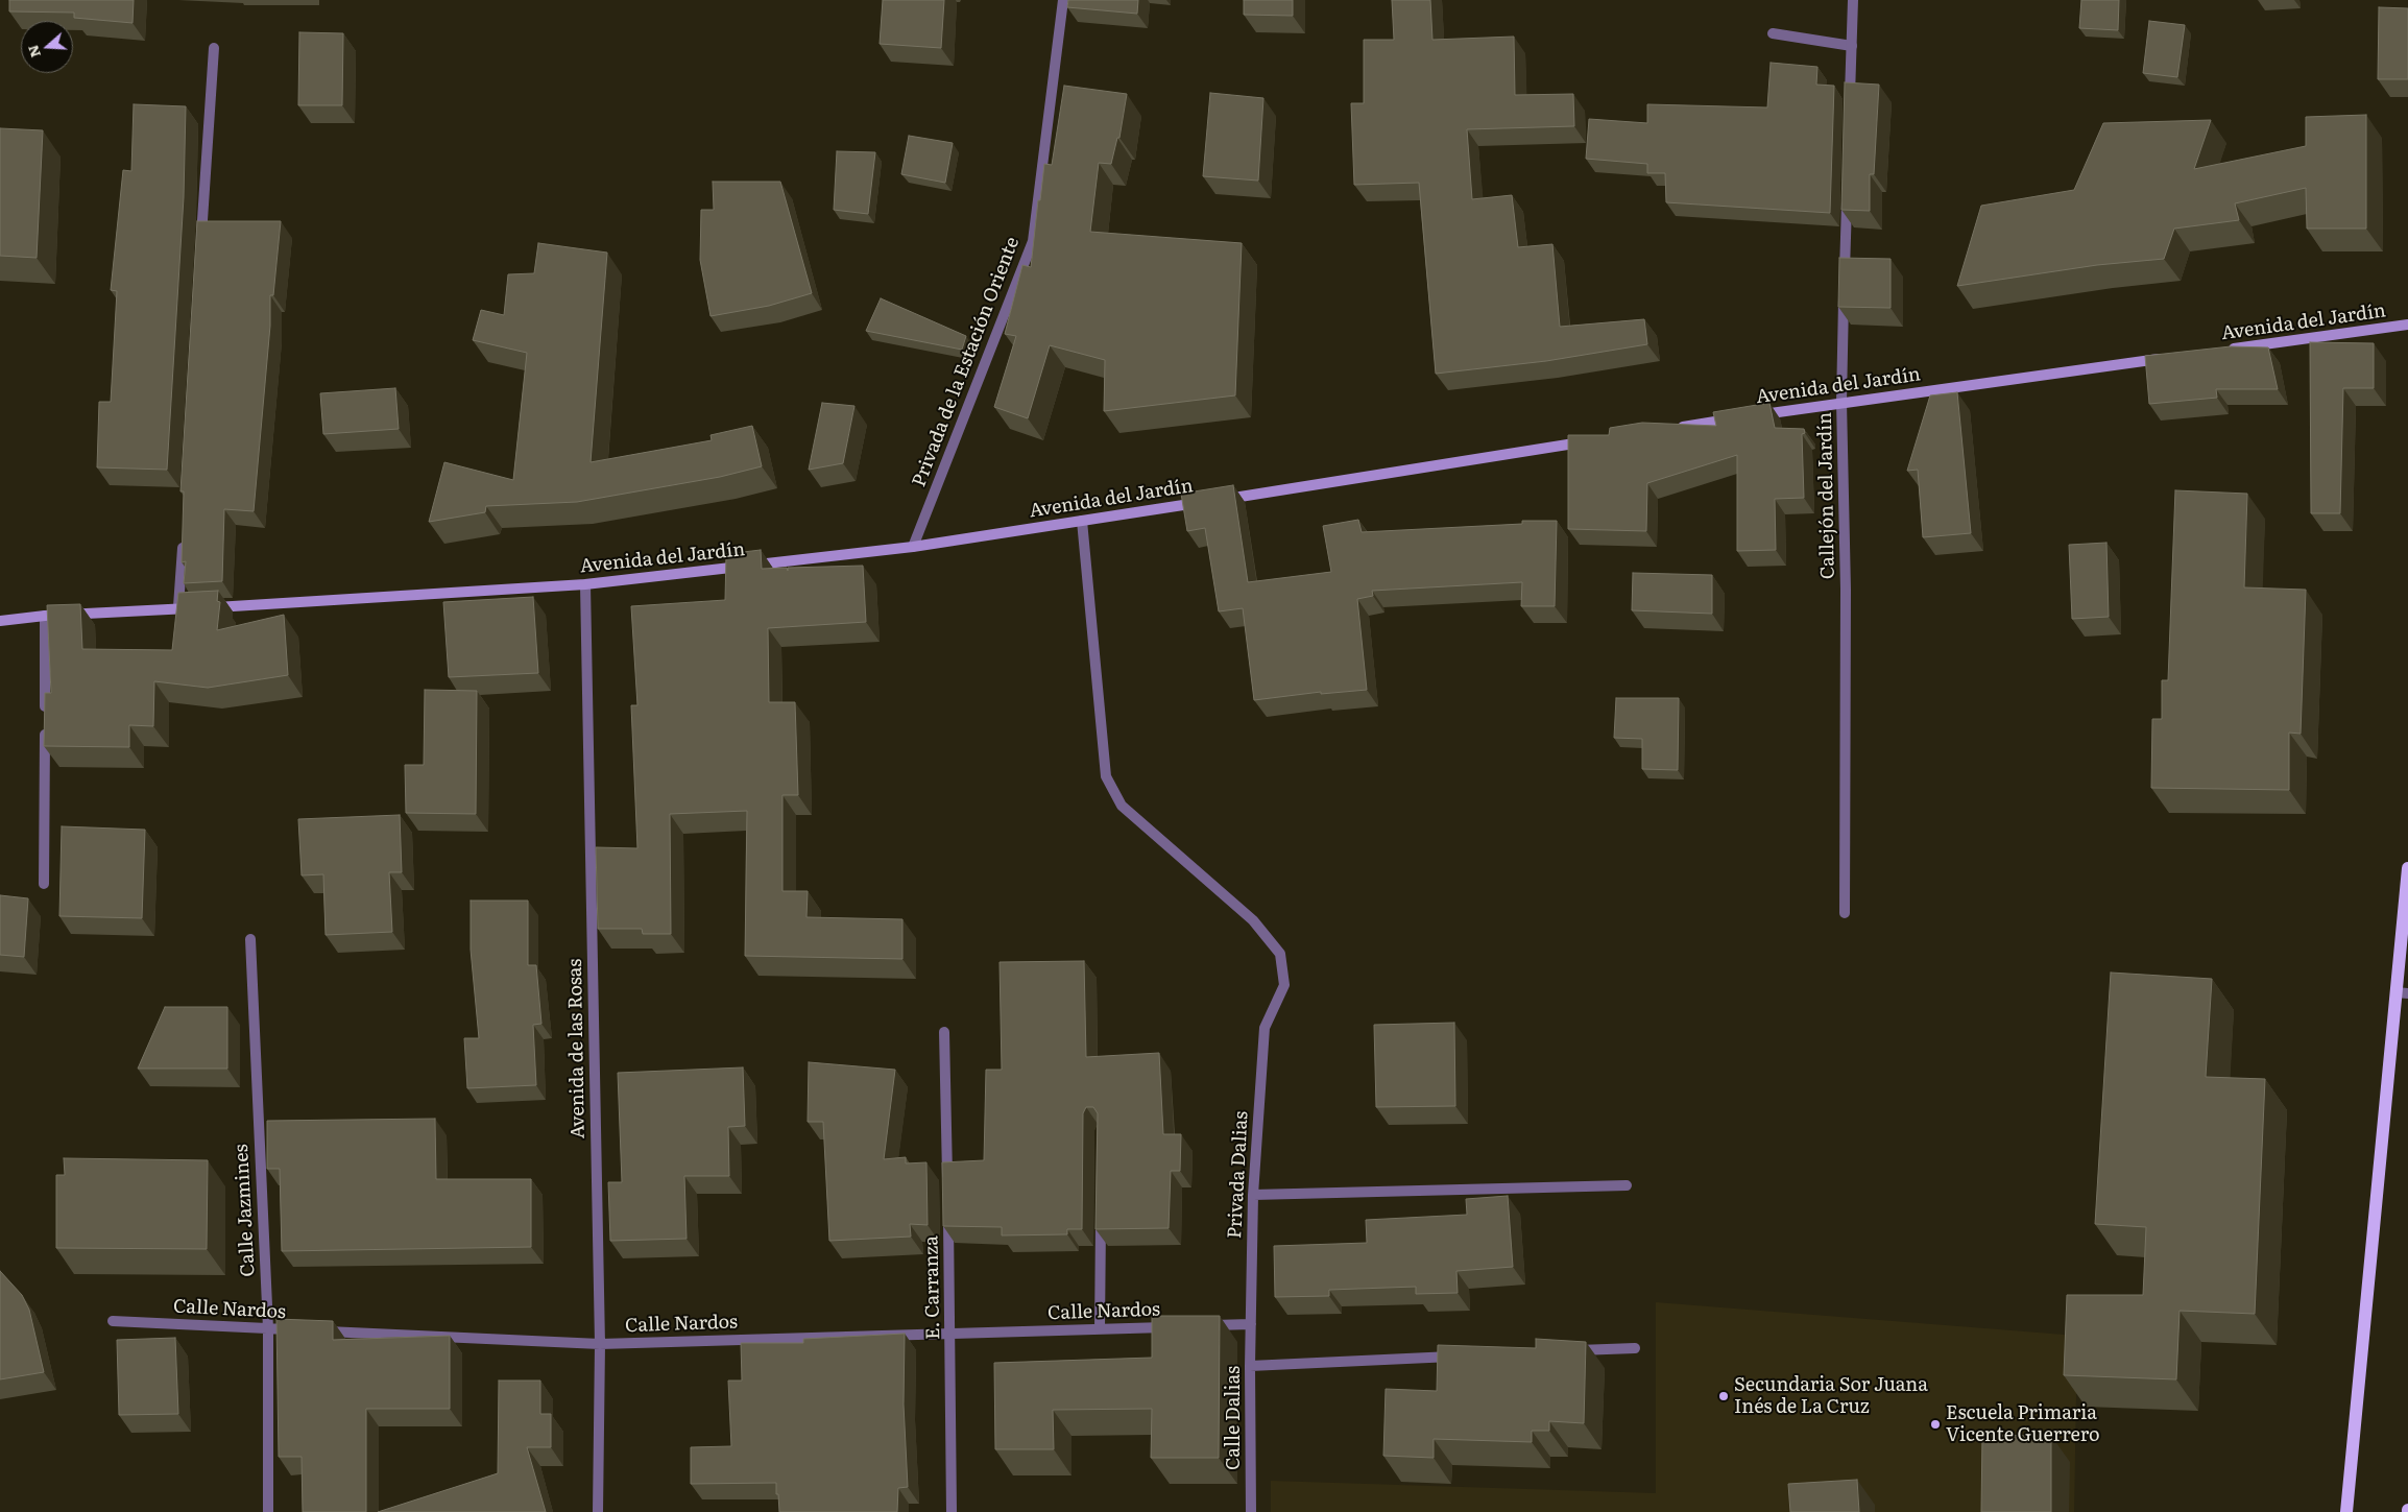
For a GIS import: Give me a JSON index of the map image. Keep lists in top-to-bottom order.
{
  "streets": {
    "main road": ["Avenida del Jardín"],
    "street": [
      "Privada de la Estación Oriente",
      "Callejón del Jardín",
      "Avenida de las Rosas",
      "Privada Dalias",
      "Calle Jazmines",
      "E. Carranza",
      "Calle Nardos",
      "Calle Dalias"
    ]
  },
  "crossings": [
    ["Avenida del Jardín", "Privada de la Estación Oriente"],
    ["Avenida del Jardín", "Callejón del Jardín"],
    ["Avenida del Jardín", "Avenida de las Rosas"],
    ["Avenida del Jardín", "Privada Dalias"],
    ["Avenida de las Rosas", "Calle Nardos"],
    ["Privada Dalias", "Calle Dalias"],
    ["Calle Jazmines", "Calle Nardos"],
    ["E. Carranza", "Calle Nardos"]
  ],
  "places": ["Secundaria Sor Juana Inés de La Cruz", "Escuela Primaria Vicente Guerrero"],
  "north": "left"
}
